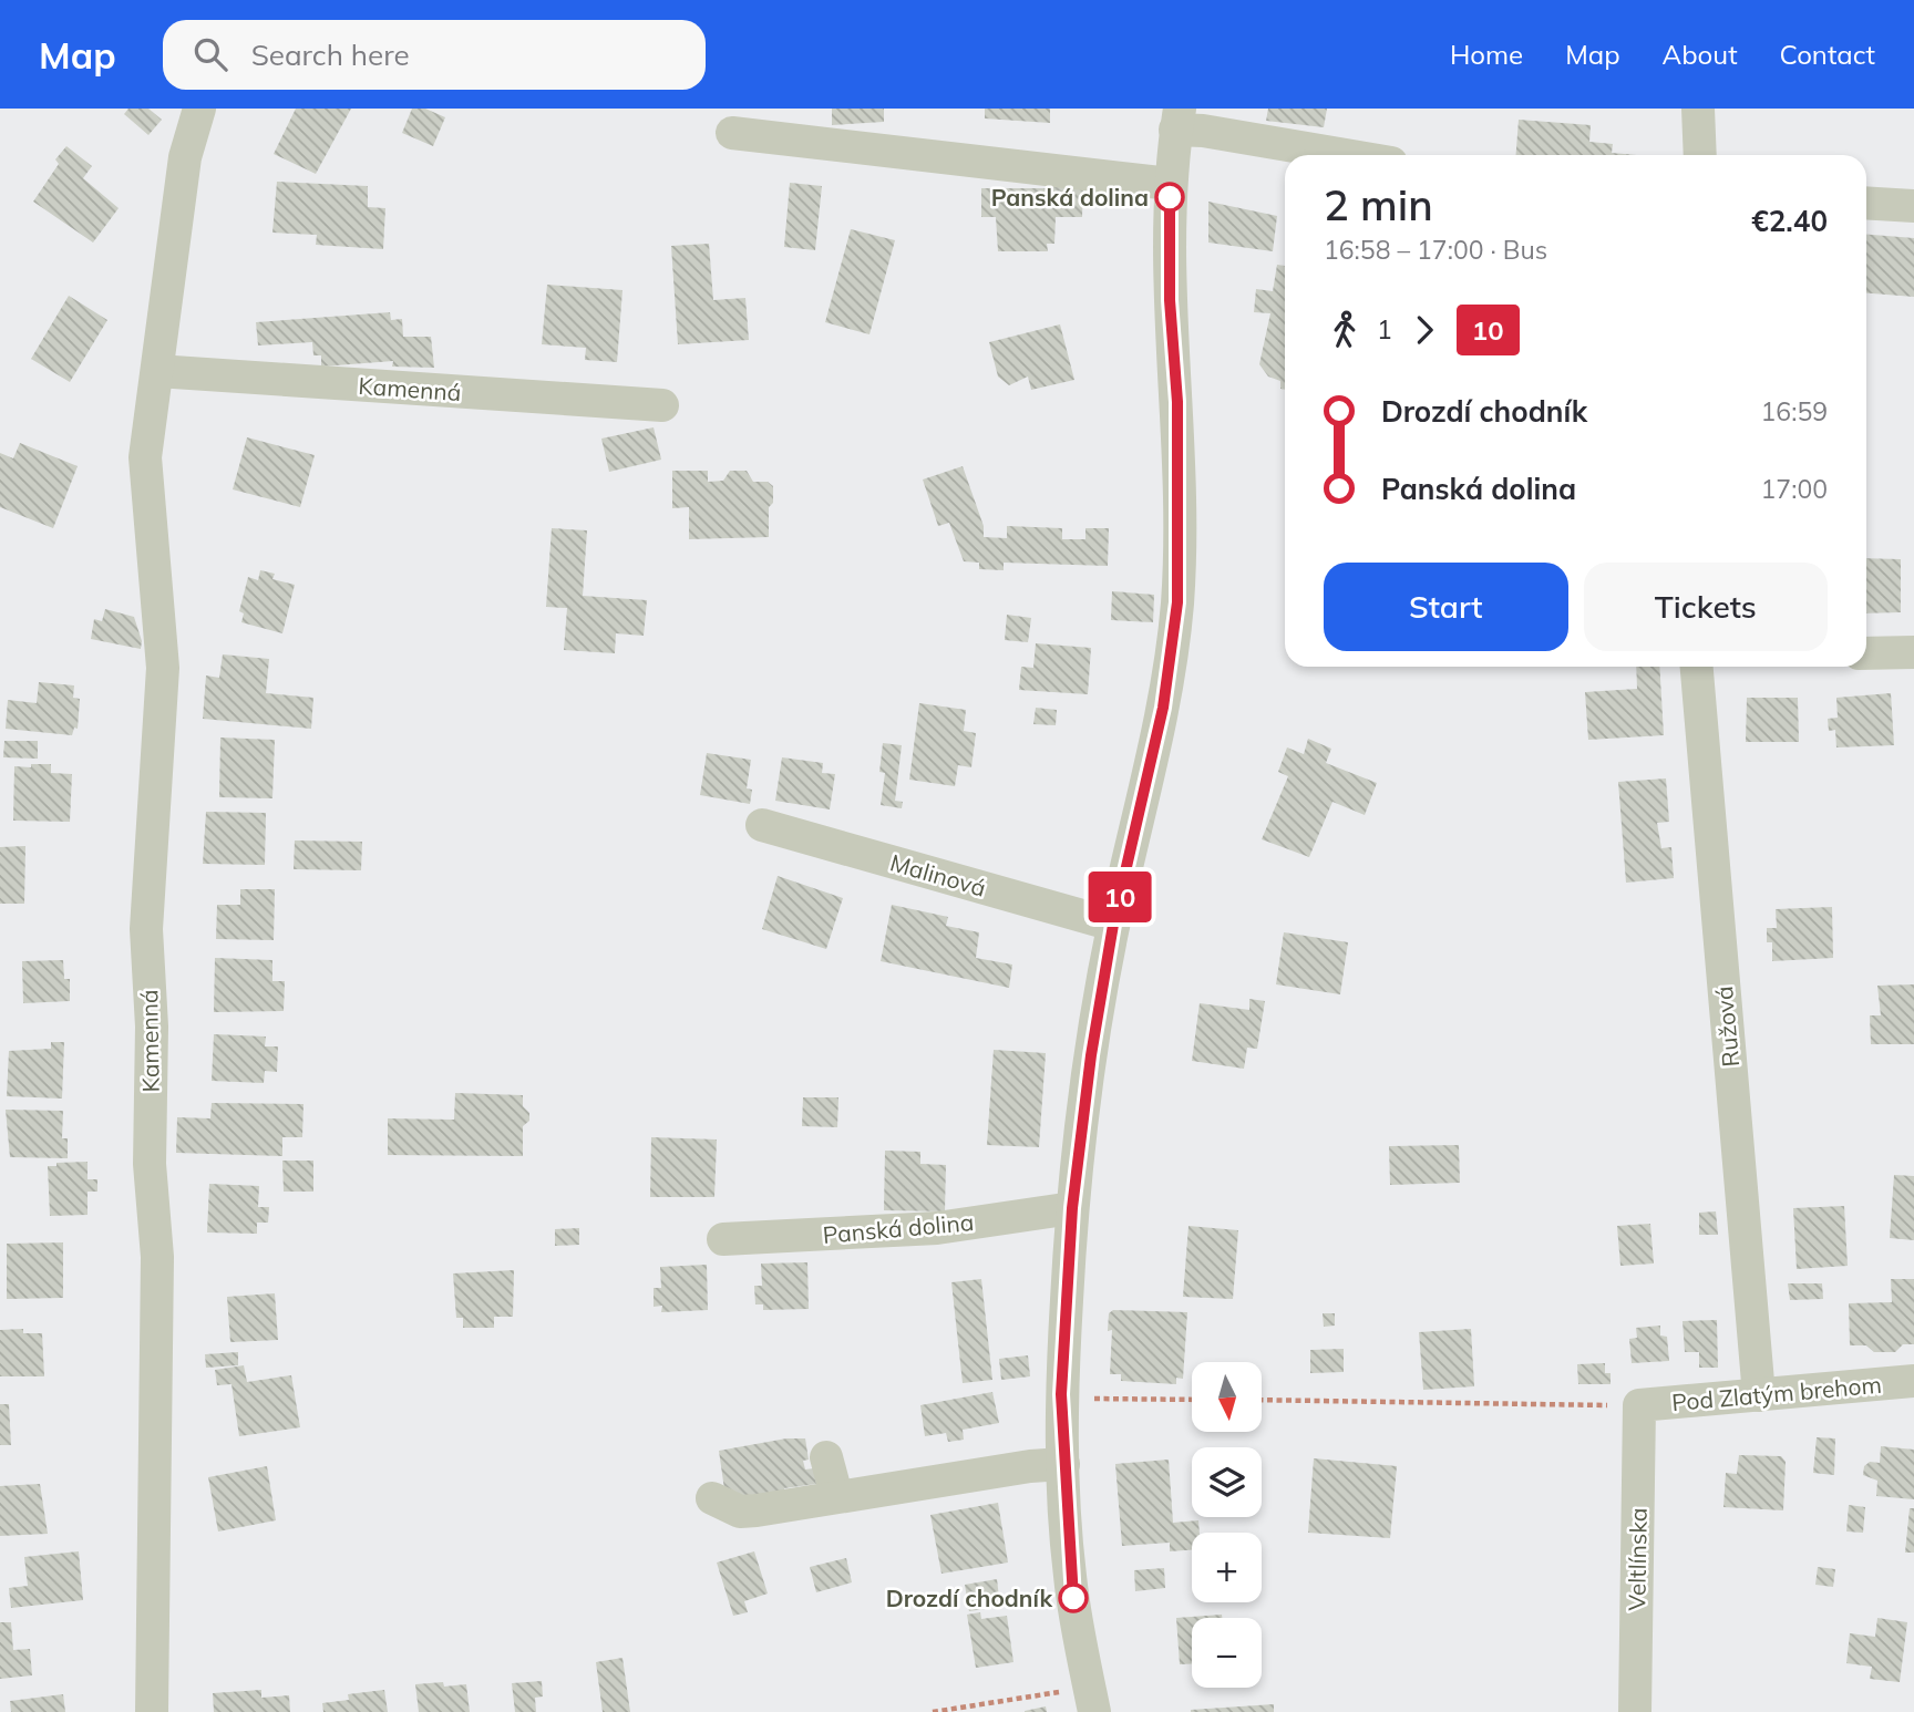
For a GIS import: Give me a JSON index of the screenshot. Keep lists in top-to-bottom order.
{
  "streets": {
    "street": [
      "Kamenná",
      "Malinová",
      "Ružová",
      "Panská dolina",
      "Pod Zlatým brehom",
      "Veltlínska"
    ]
  },
  "crossings": [
    ["Ružová", "Pod Zlatým brehom"],
    ["Pod Zlatým brehom", "Veltlínska"]
  ],
  "places": ["Panská dolina", "Drozdí chodník"],
  "lines": ["bus line 10"],
  "north": "bottom",
  "page": {
    "header": "Map",
    "search": "Search here",
    "nav": [
      "Home",
      "Map",
      "About",
      "Contact"
    ],
    "on_map": "10",
    "heading": ["2 min", "16:58 – 17:00 · Bus", "€2.40"],
    "legs": ["1", "10"],
    "list": [
      {
        "name": "Drozdí chodník",
        "value": "16:59"
      },
      {
        "name": "Panská dolina",
        "value": "17:00"
      }
    ],
    "buttons": ["Start", "Tickets"],
    "map_buttons": ["+", "−"]
  }
}
